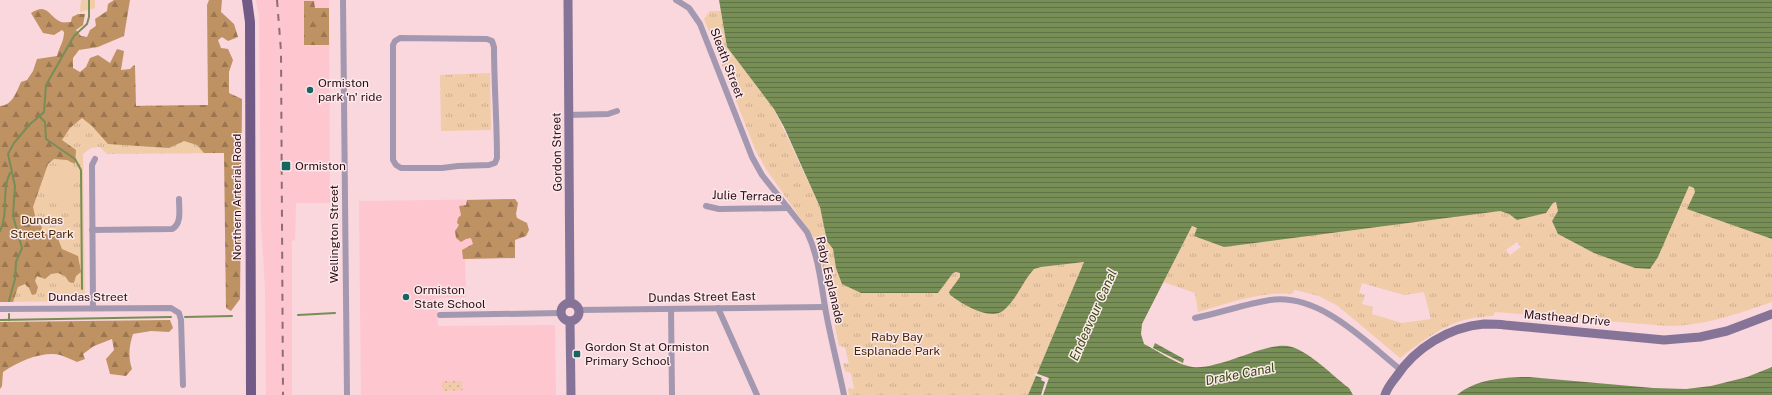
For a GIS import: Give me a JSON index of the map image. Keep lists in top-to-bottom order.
{
  "streets": {
    "main road": ["Northern Arterial Road"],
    "street": [
      "Sleath Street",
      "Gordon Street",
      "Julie Terrace",
      "Wellington Street",
      "Raby Esplanade",
      "Dundas Street",
      "Dundas Street East",
      "Masthead Drive"
    ]
  },
  "crossings": [
    ["Sleath Street", "Raby Esplanade"],
    ["Gordon Street", "Dundas Street East"],
    ["Julie Terrace", "Raby Esplanade"],
    ["Raby Esplanade", "Dundas Street East"]
  ],
  "water": ["Endeavour Canal", "Drake Canal"],
  "parks": ["Dundas Street Park", "Raby Bay Esplanade Park"],
  "places": {
    "other": ["Ormiston park 'n' ride", "Ormiston State School"],
    "transit": ["Ormiston", "Gordon St at Ormiston Primary School"]
  }
}
